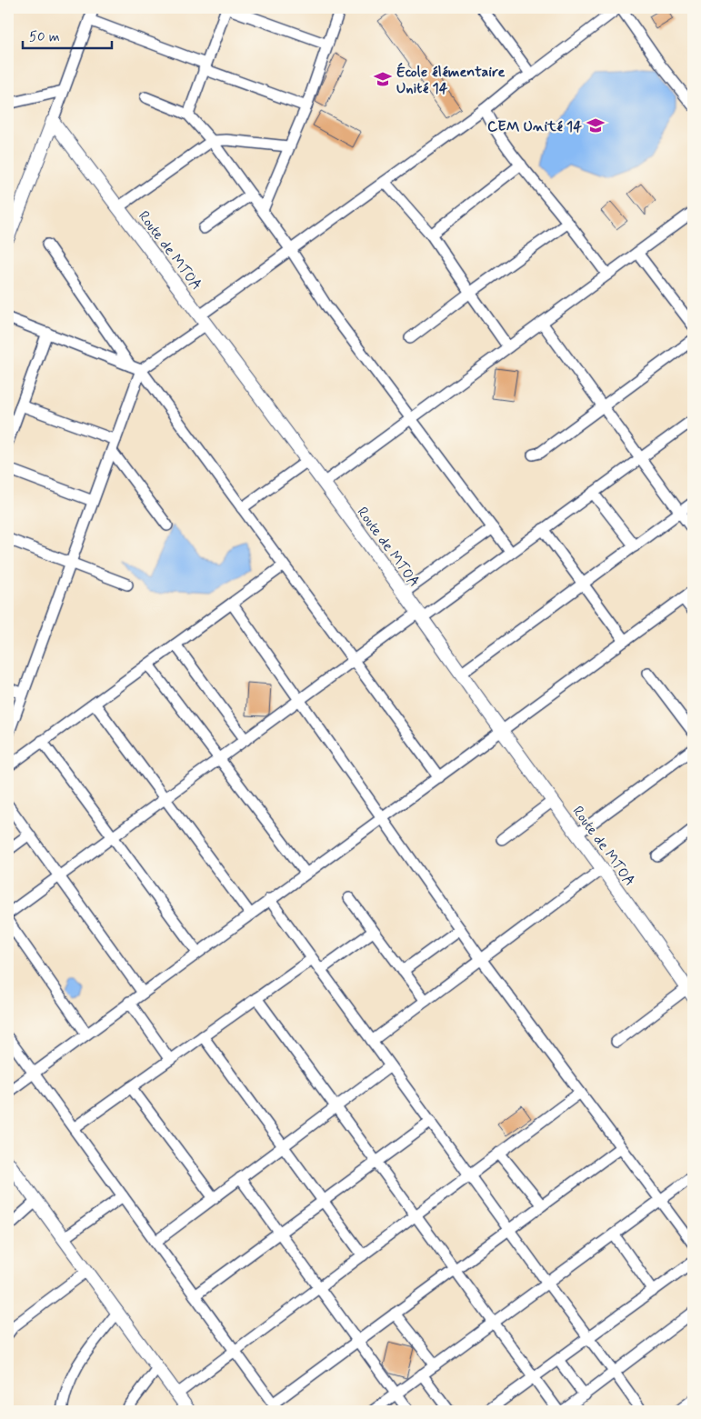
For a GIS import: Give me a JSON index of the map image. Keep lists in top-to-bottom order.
{
  "streets": {
    "street": ["Route de MTOA"]
  },
  "places": {
    "school or university": ["École élémentaire Unité 14", "CEM Unité 14"]
  },
  "scale_bar": "50 m"
}
